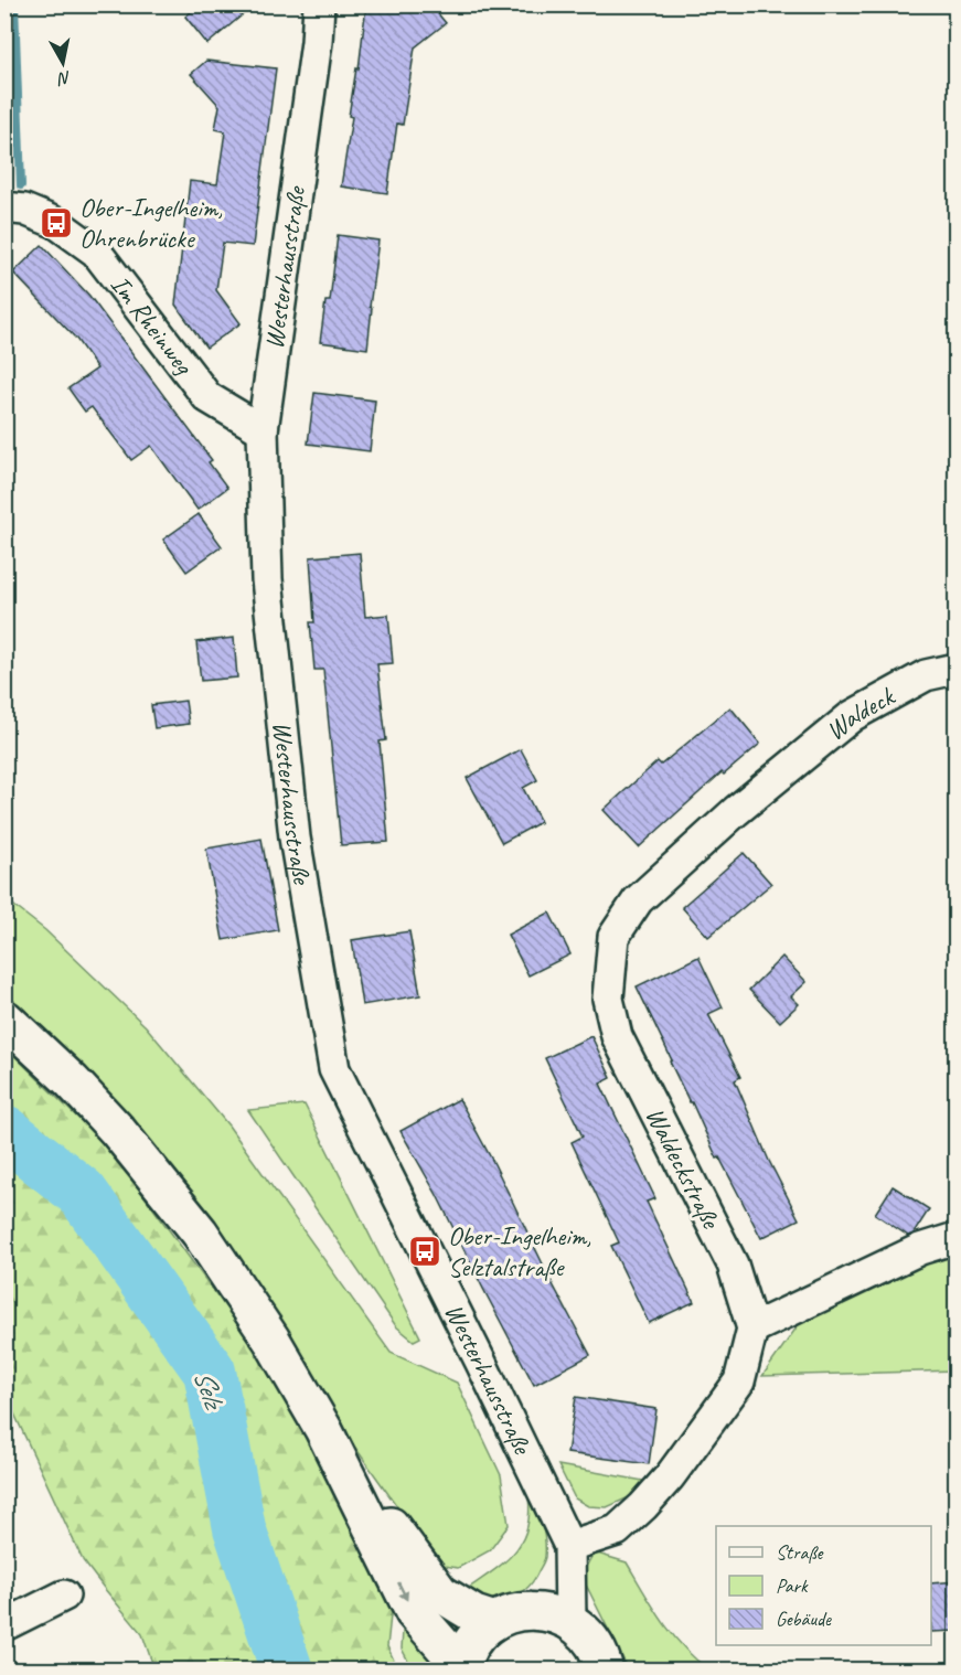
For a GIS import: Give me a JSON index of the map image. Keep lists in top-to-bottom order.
{
  "streets": {
    "street": [
      "Westerhausstraße",
      "Im Rheinweg",
      "Waldeck",
      "Waldeckstraße"
    ]
  },
  "crossings": [
    ["Westerhausstraße", "Im Rheinweg"],
    ["Waldeck", "Waldeckstraße"]
  ],
  "water": ["Selz"],
  "places": {
    "bus stop": ["Ober-Ingelheim, Ohrenbrücke", "Ober-Ingelheim, Selztalstraße"]
  },
  "legend": ["Straße", "Park", "Gebäude"],
  "north": "bottom"
}
